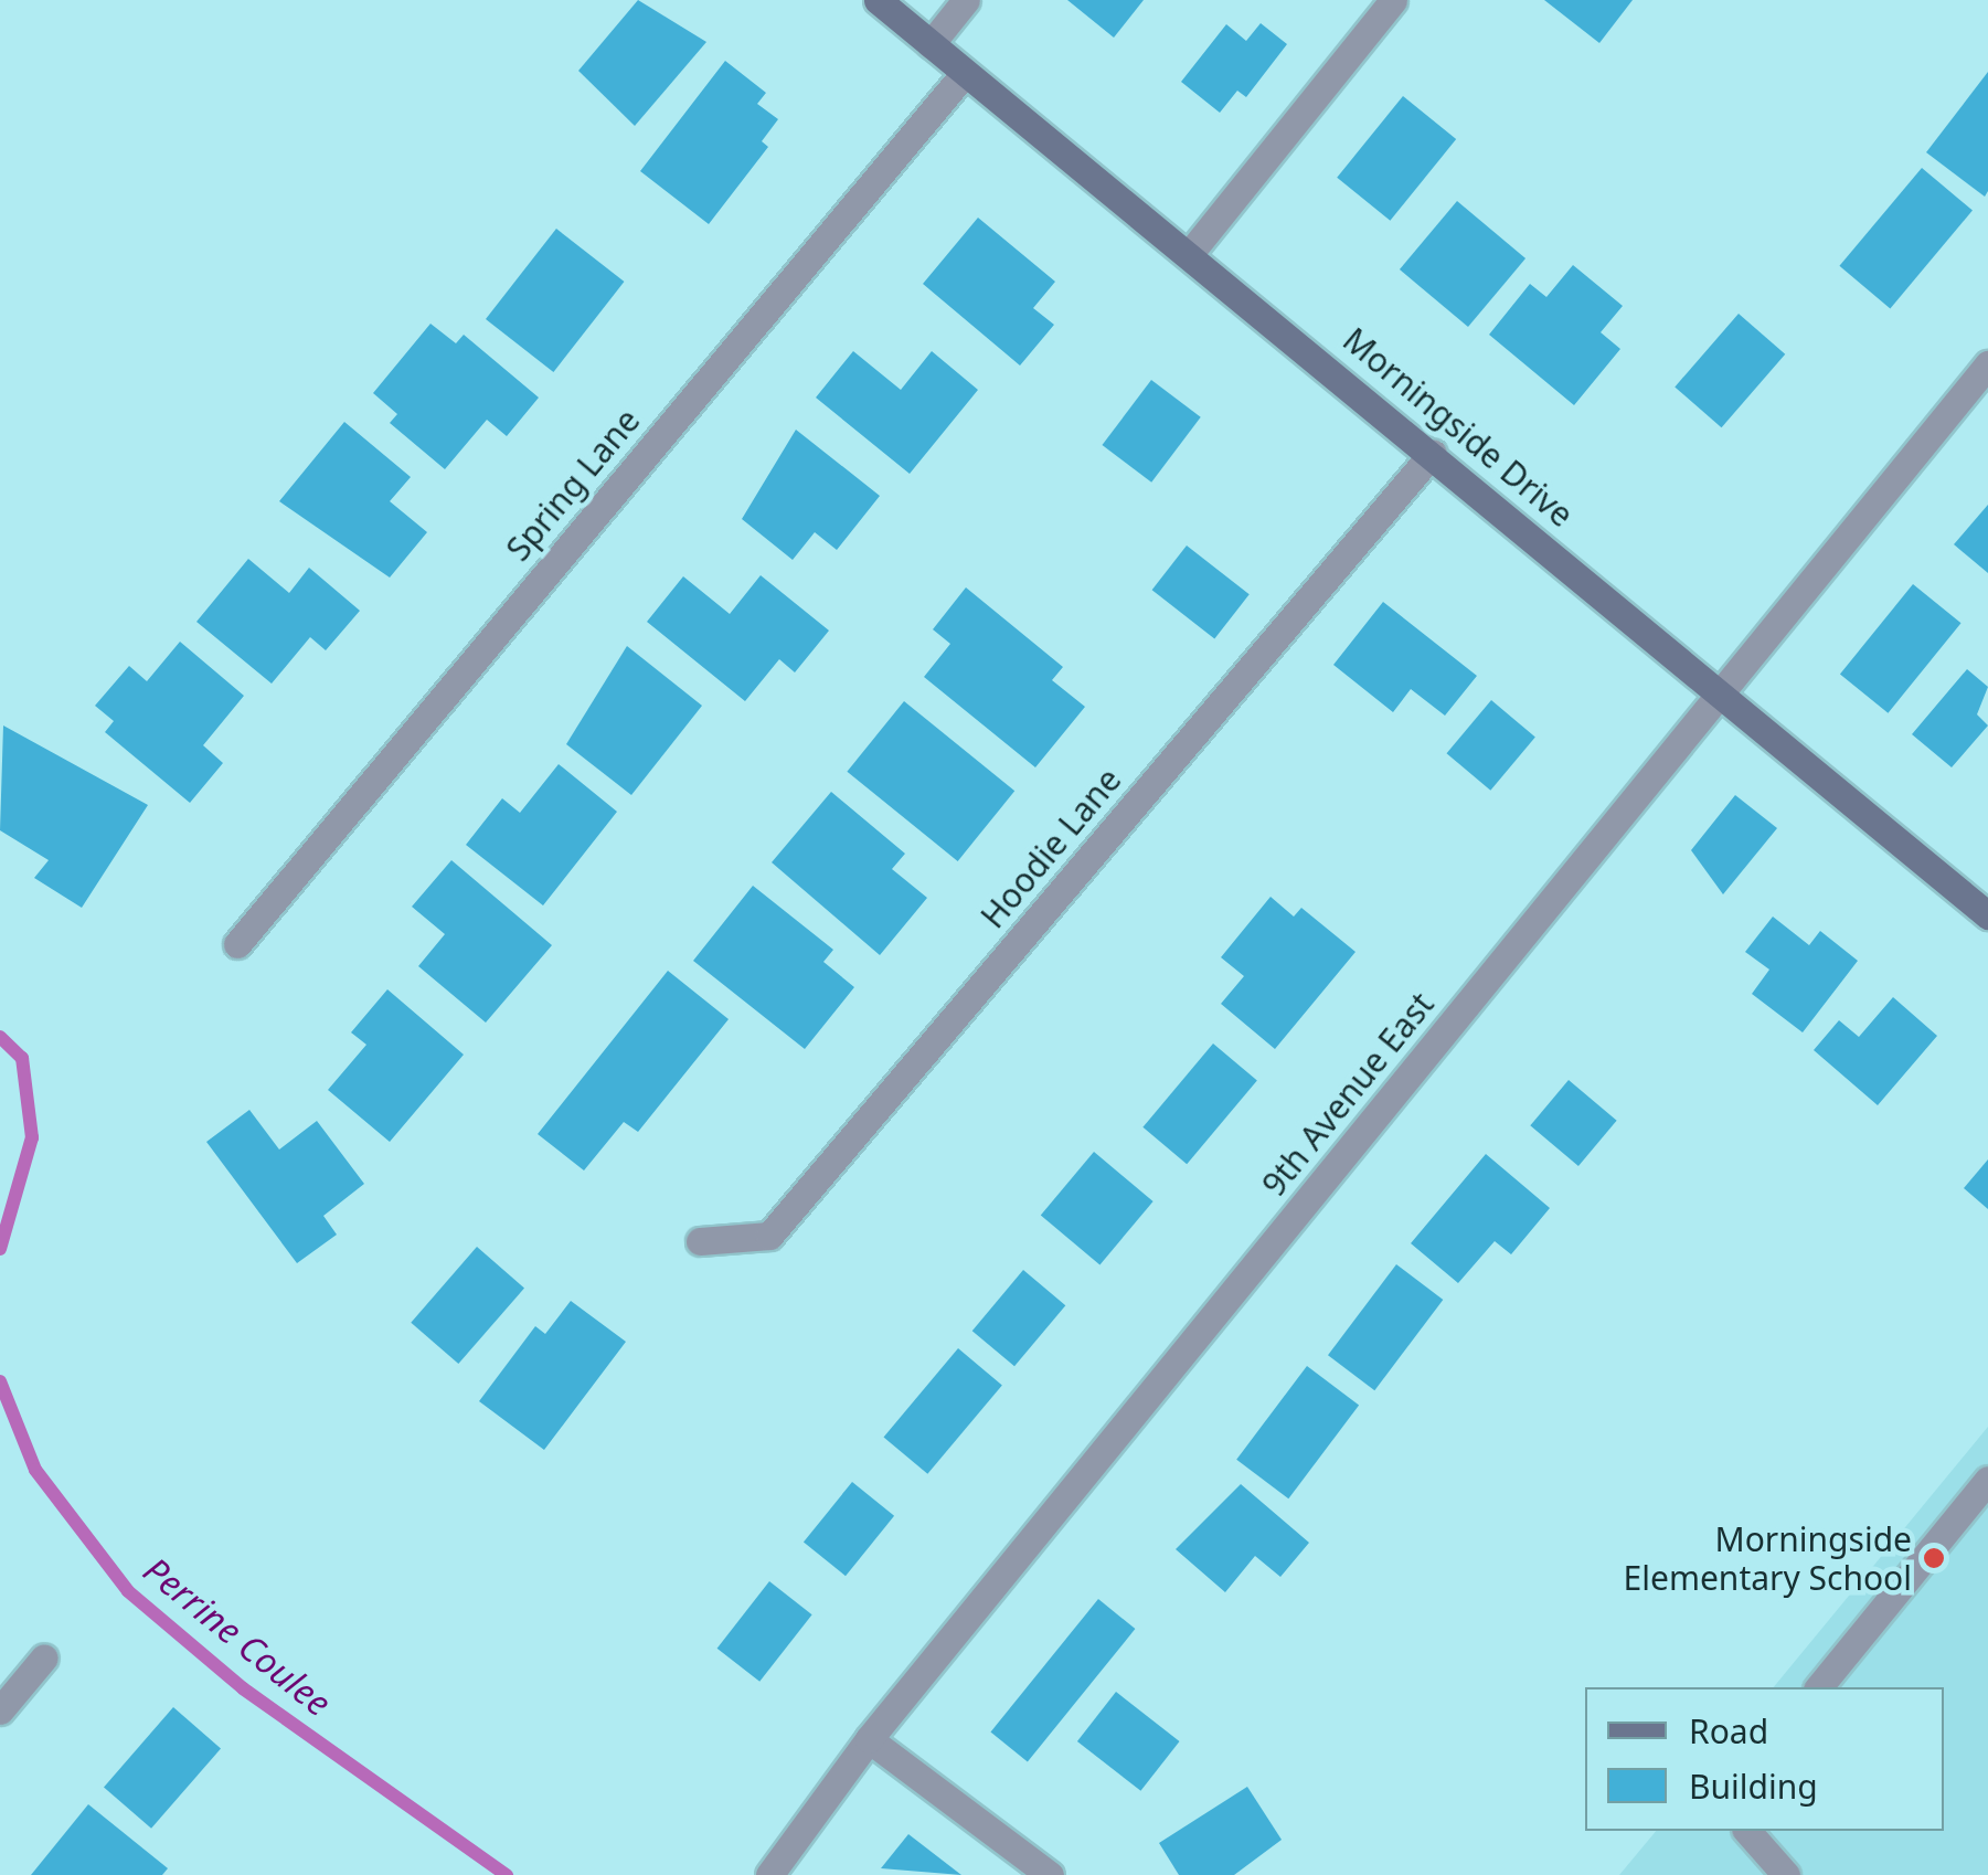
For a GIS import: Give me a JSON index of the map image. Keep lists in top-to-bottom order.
{
  "streets": {
    "street": [
      "Morningside Drive",
      "Spring Lane",
      "Hoodie Lane",
      "9th Avenue East"
    ]
  },
  "crossings": [
    ["Morningside Drive", "Spring Lane"],
    ["Morningside Drive", "Hoodie Lane"],
    ["Morningside Drive", "9th Avenue East"]
  ],
  "water": ["Perrine Coulee"],
  "places": ["Morningside Elementary School"],
  "legend": ["Road", "Building"]
}
